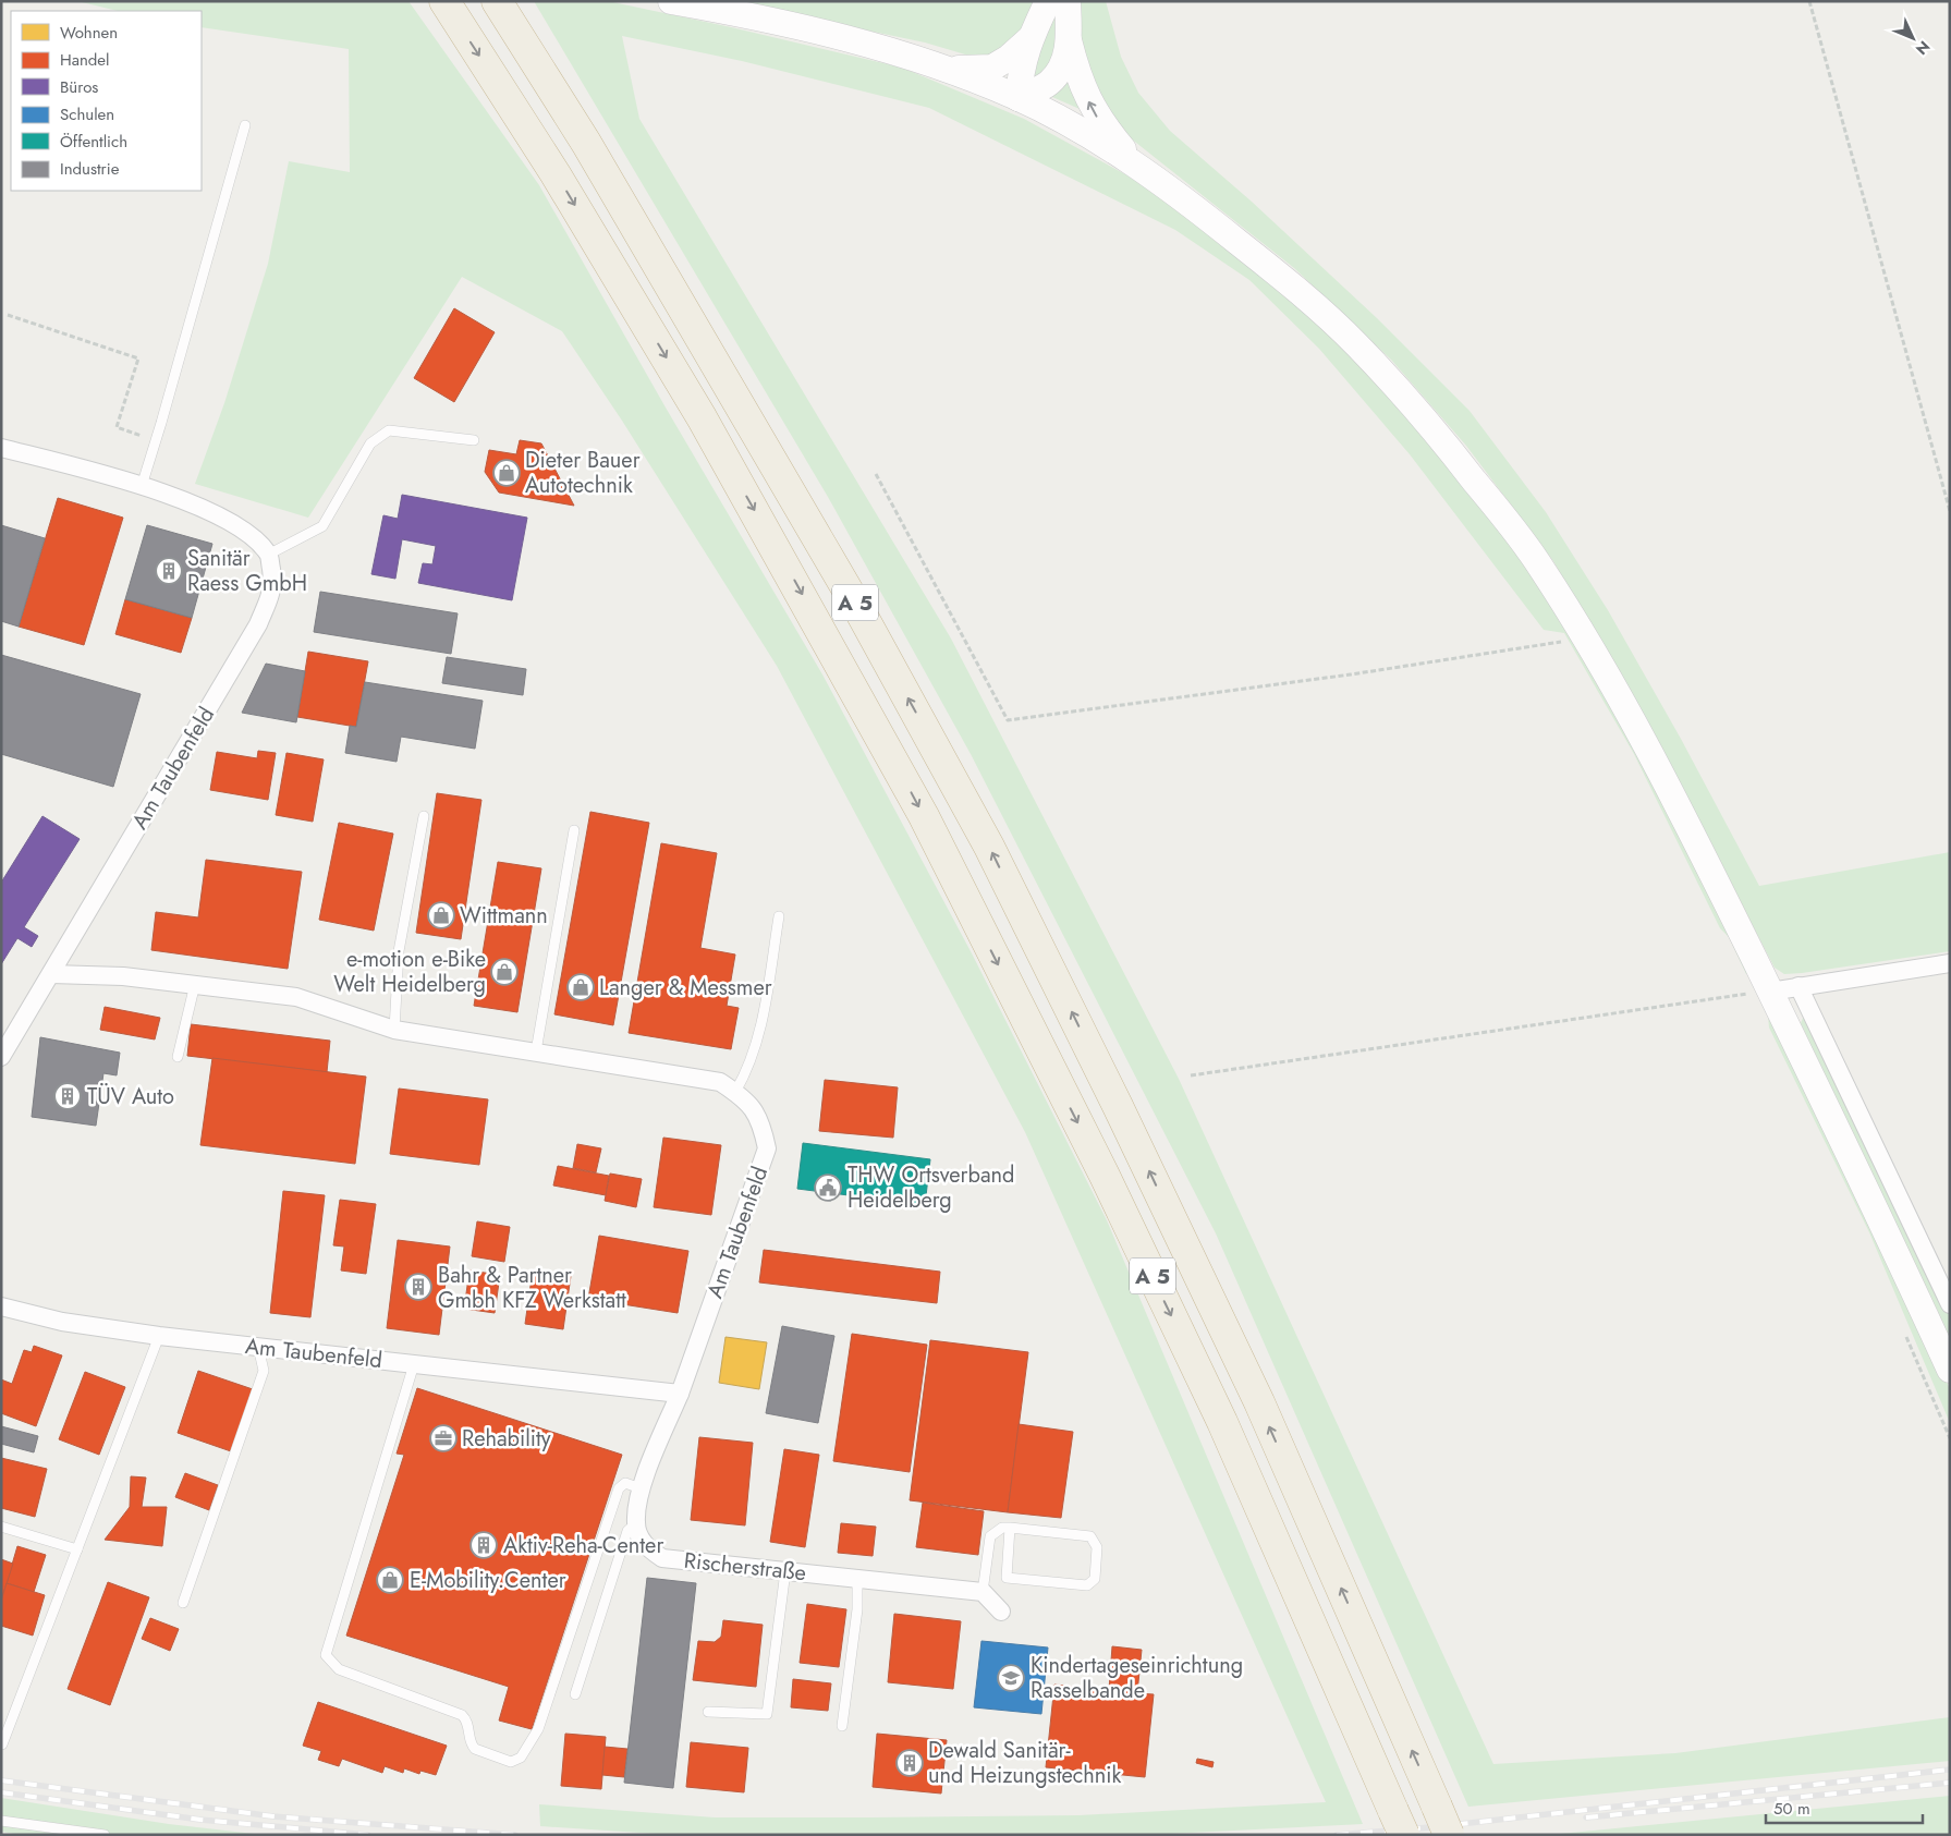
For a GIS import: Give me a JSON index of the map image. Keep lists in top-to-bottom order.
{
  "streets": {
    "highway": ["A 5"],
    "street": ["Am Taubenfeld", "Rischerstraße"]
  },
  "places": {
    "shop": [
      "Dieter Bauer Autotechnik",
      "Wittmann",
      "e-motion e-Bike Welt Heidelberg",
      "Langer & Messmer",
      "E-Mobility.Center"
    ],
    "building": [
      "Sanitär Raess GmbH",
      "TÜV Auto",
      "Bahr & Partner Gmbh KFZ Werkstatt",
      "Aktiv-Reha-Center",
      "Dewald Sanitär- und Heizungstechnik"
    ],
    "public building": ["THW Ortsverband Heidelberg"],
    "office": ["Rehability"],
    "school or university": ["Kindertageseinrichtung Rasselbande"]
  },
  "legend": [
    "Wohnen",
    "Handel",
    "Büros",
    "Schulen",
    "Öffentlich",
    "Industrie"
  ],
  "scale_bar": "50 m",
  "north": "bottom right"
}
